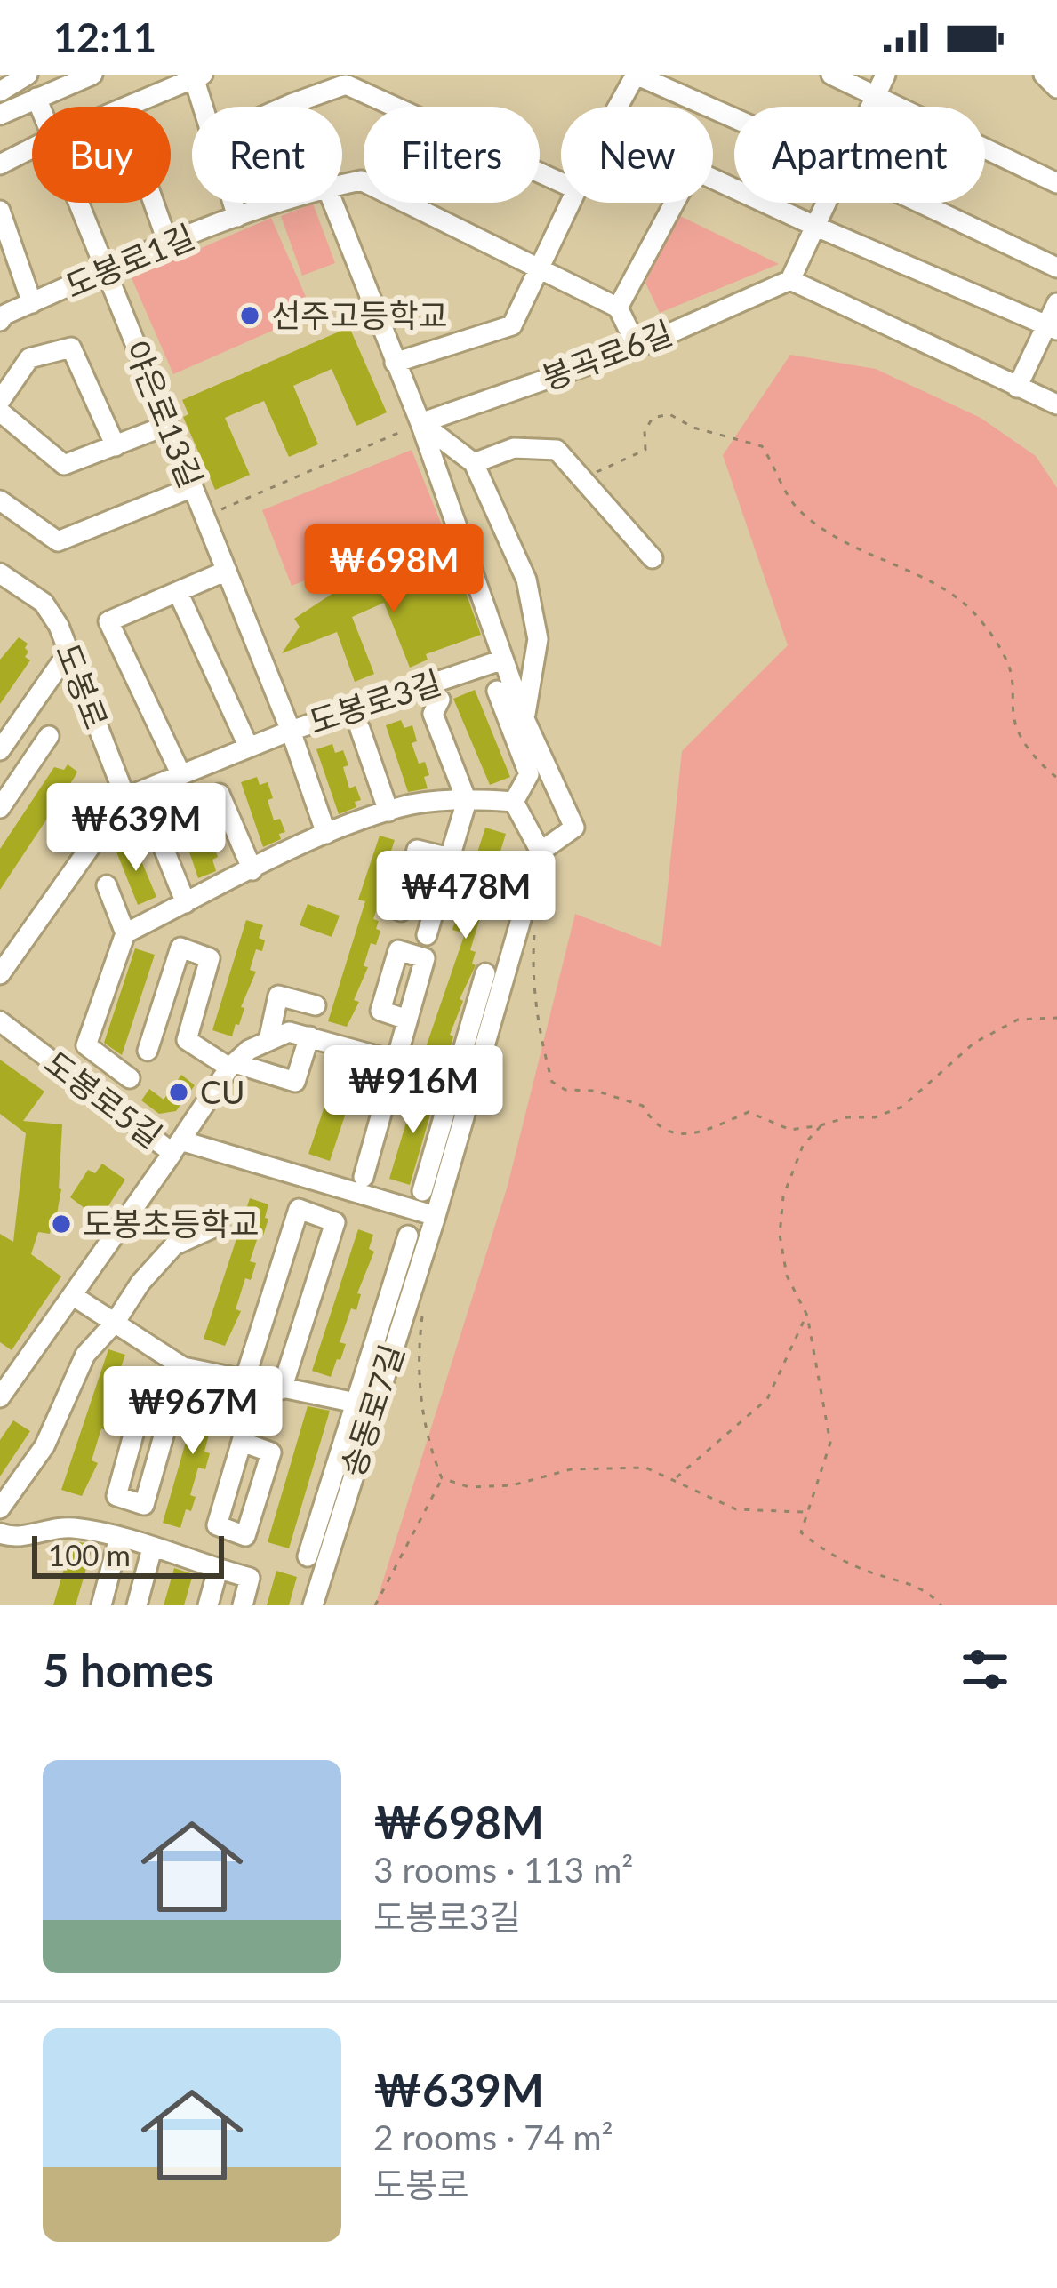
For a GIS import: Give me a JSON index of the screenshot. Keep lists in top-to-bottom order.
{
  "streets": {
    "street": [
      "도봉로1길",
      "봉곡로6길",
      "야은로13길",
      "도봉로",
      "도봉로3길",
      "도봉로5길",
      "송동로7길"
    ]
  },
  "crossings": [
    ["도봉로1길", "야은로13길"],
    ["야은로13길", "도봉로3길"],
    ["도봉로", "도봉로3길"]
  ],
  "places": ["선주고등학교", "CU", "도봉초등학교"],
  "scale_bar": "100 m",
  "page": {
    "status": "12:11",
    "chip": [
      "Buy",
      "Rent",
      "Filters",
      "New",
      "Apartment"
    ],
    "price": [
      "₩698M",
      "₩639M",
      "₩478M",
      "₩916M",
      "₩967M"
    ],
    "scale": "100 m",
    "heading": "5 homes",
    "list": [
      {
        "name": "₩698M",
        "note": "3 rooms · 113 m² · 도봉로3길"
      },
      {
        "name": "₩639M",
        "note": "2 rooms · 74 m² · 도봉로"
      }
    ]
  }
}
